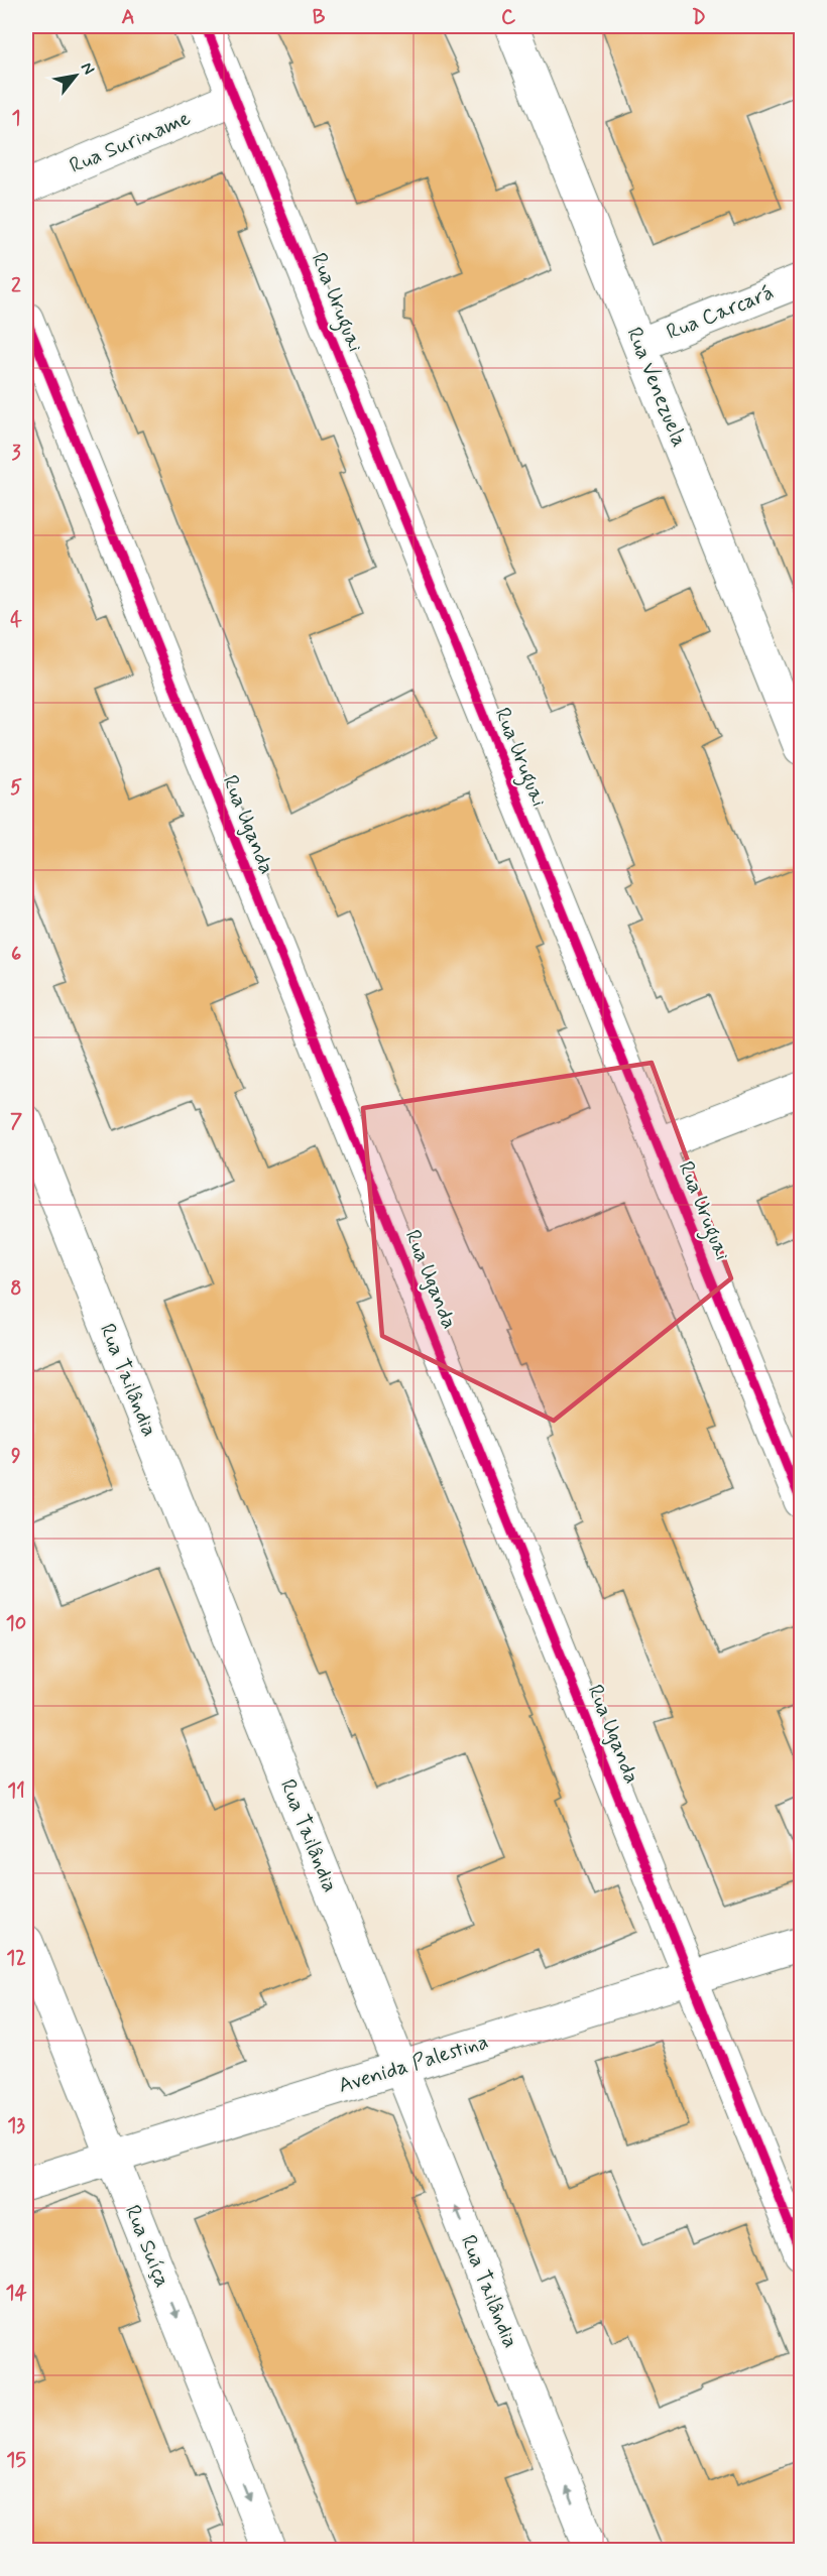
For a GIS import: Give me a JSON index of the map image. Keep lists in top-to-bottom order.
{
  "streets": {
    "street": [
      "Rua Suriname",
      "Rua Uruguai",
      "Rua Carcará",
      "Rua Venezuela",
      "Rua Uganda",
      "Rua Tailândia",
      "Avenida Palestina",
      "Rua Suíça"
    ]
  },
  "crossings": [
    ["Rua Suriname", "Rua Uruguai"],
    ["Rua Carcará", "Rua Venezuela"],
    ["Rua Uganda", "Avenida Palestina"],
    ["Rua Tailândia", "Avenida Palestina"],
    ["Avenida Palestina", "Rua Suíça"]
  ],
  "one_way": ["Rua Suíça"],
  "north": "top right",
  "grid": {
    "columns": [
      "A",
      "B",
      "C",
      "D"
    ],
    "rows": [
      "1",
      "2",
      "3",
      "4",
      "5",
      "6",
      "7",
      "8",
      "9",
      "10",
      "11",
      "12",
      "13",
      "14",
      "15"
    ]
  }
}
